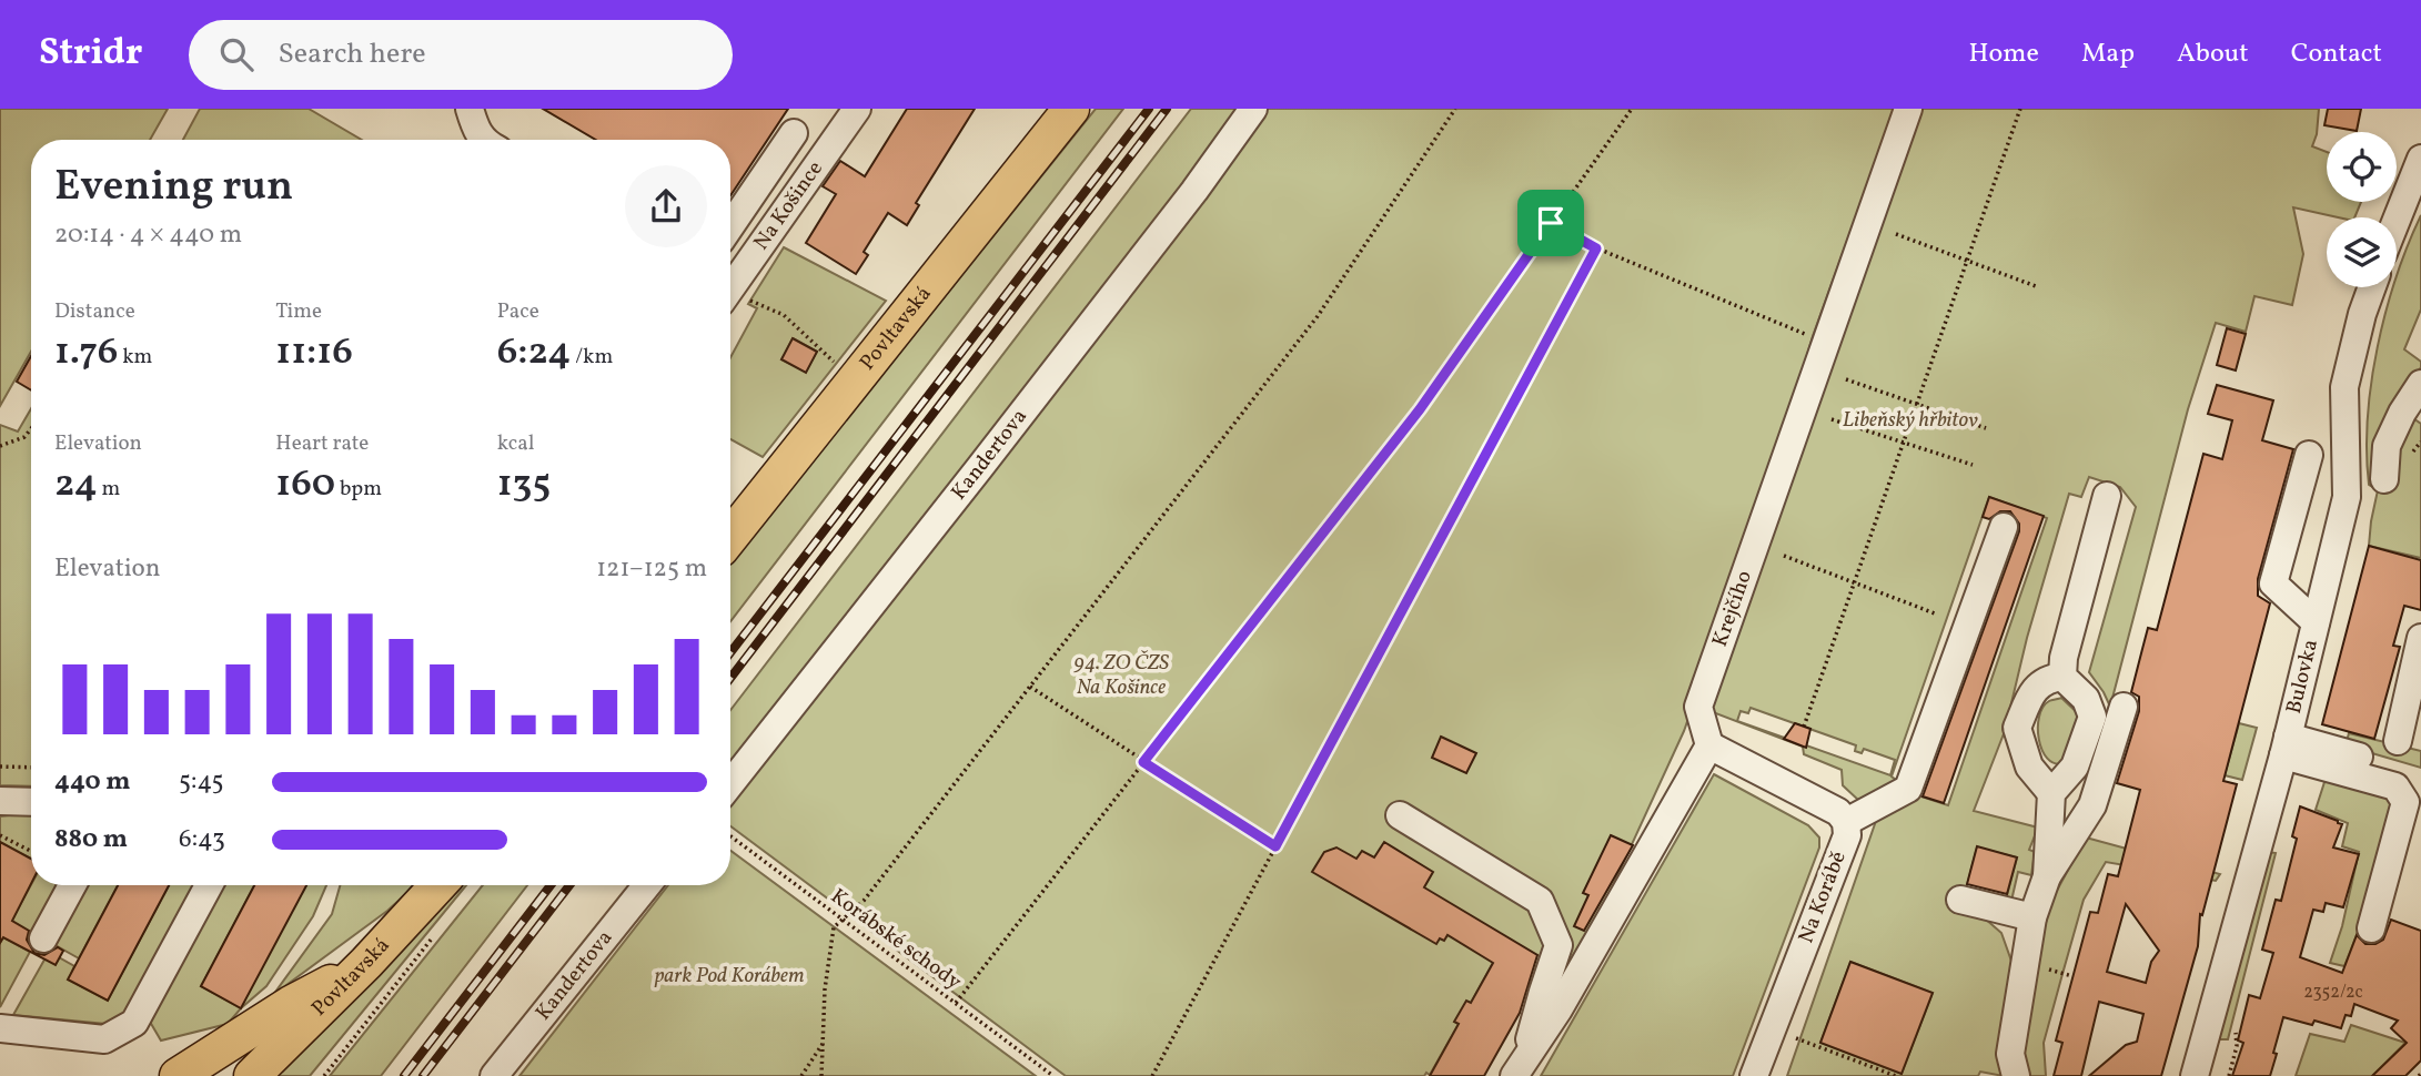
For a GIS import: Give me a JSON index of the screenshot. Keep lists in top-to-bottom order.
{
  "streets": {
    "main road": ["Povltavská"],
    "street": [
      "Na Košince",
      "Kandertova",
      "Krejčího",
      "Bulovka",
      "Na Korábě"
    ],
    "path": ["Korábské schody"]
  },
  "crossings": [
    ["Krejčího", "Na Korábě"]
  ],
  "parks": ["Libeňský hřbitov", "94. ZO ČZS Na Košince", "park Pod Korábem"],
  "house_numbers": ["2352/2c"],
  "page": {
    "header": "Stridr",
    "search": "Search here",
    "nav": [
      "Home",
      "Map",
      "About",
      "Contact"
    ],
    "heading": ["Evening run", "20:14 · 4 × 440 m"],
    "stats": [
      ["Distance", "1.76 km"],
      ["Time", "11:16"],
      ["Pace", "6:24 /km"],
      ["Elevation", "24 m"],
      ["Heart rate", "160 bpm"],
      ["kcal", "135"]
    ],
    "chart": ["Elevation", "121–125 m"],
    "list": [
      {
        "name": "440 m",
        "note": "5:45"
      },
      {
        "name": "880 m",
        "note": "6:43"
      }
    ]
  }
}
